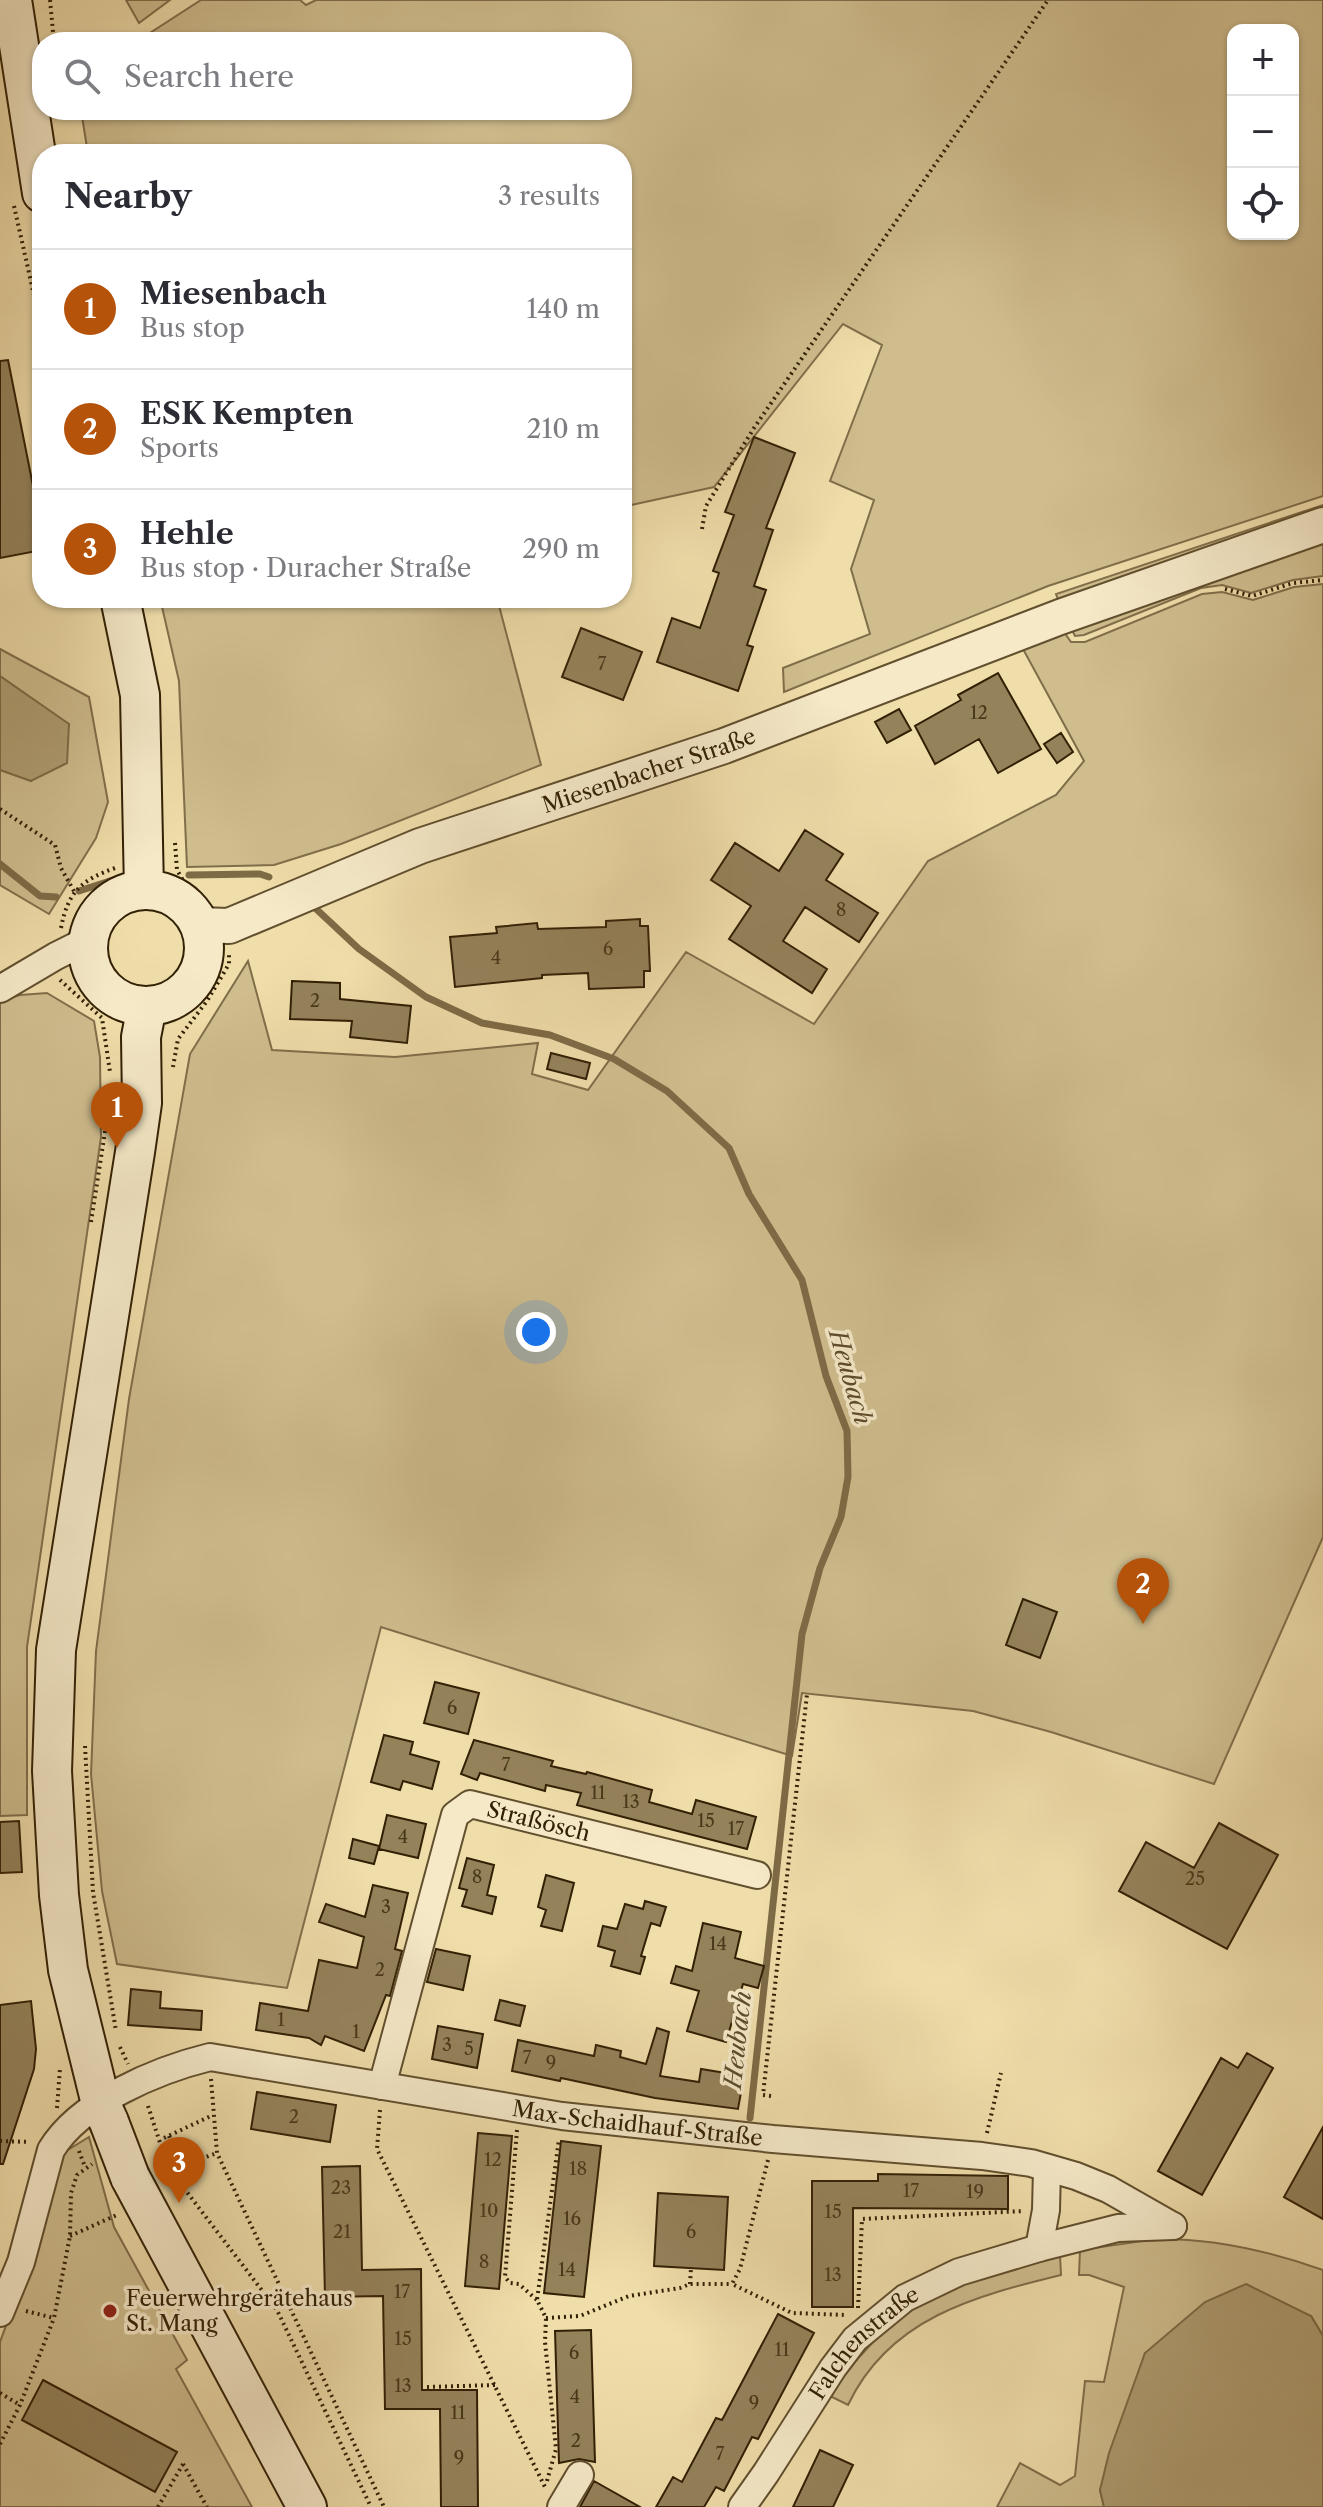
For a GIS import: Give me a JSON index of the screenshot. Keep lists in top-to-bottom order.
{
  "streets": {
    "street": [
      "Miesenbacher Straße",
      "Straßösch",
      "Max-Schaidhauf-Straße",
      "Falchenstraße"
    ]
  },
  "crossings": [
    ["Straßösch", "Max-Schaidhauf-Straße"],
    ["Max-Schaidhauf-Straße", "Falchenstraße"]
  ],
  "water": ["Heubach"],
  "places": ["Feuerwehrgerätehaus St. Mang"],
  "house_numbers": [
    "7",
    "12",
    "8",
    "6",
    "4",
    "2",
    "6",
    "7",
    "11",
    "13",
    "15",
    "17",
    "4",
    "8",
    "25",
    "3",
    "14",
    "2",
    "1",
    "1",
    "3",
    "5",
    "7",
    "9",
    "2",
    "12",
    "18",
    "23",
    "17",
    "19",
    "10",
    "15",
    "16",
    "21",
    "6",
    "8",
    "14",
    "13",
    "17",
    "15",
    "11",
    "6",
    "13",
    "4",
    "9",
    "11",
    "2",
    "7",
    "9"
  ],
  "page": {
    "map_buttons": ["+", "−"],
    "search": "Search here",
    "heading": ["Nearby", "3 results"],
    "list": [
      {
        "mark": "1",
        "name": "Miesenbach",
        "note": "Bus stop",
        "value": "140 m"
      },
      {
        "mark": "2",
        "name": "ESK Kempten",
        "note": "Sports",
        "value": "210 m"
      },
      {
        "mark": "3",
        "name": "Hehle",
        "note": "Bus stop · Duracher Straße",
        "value": "290 m"
      }
    ],
    "pins": ["1", "2", "3"]
  }
}
